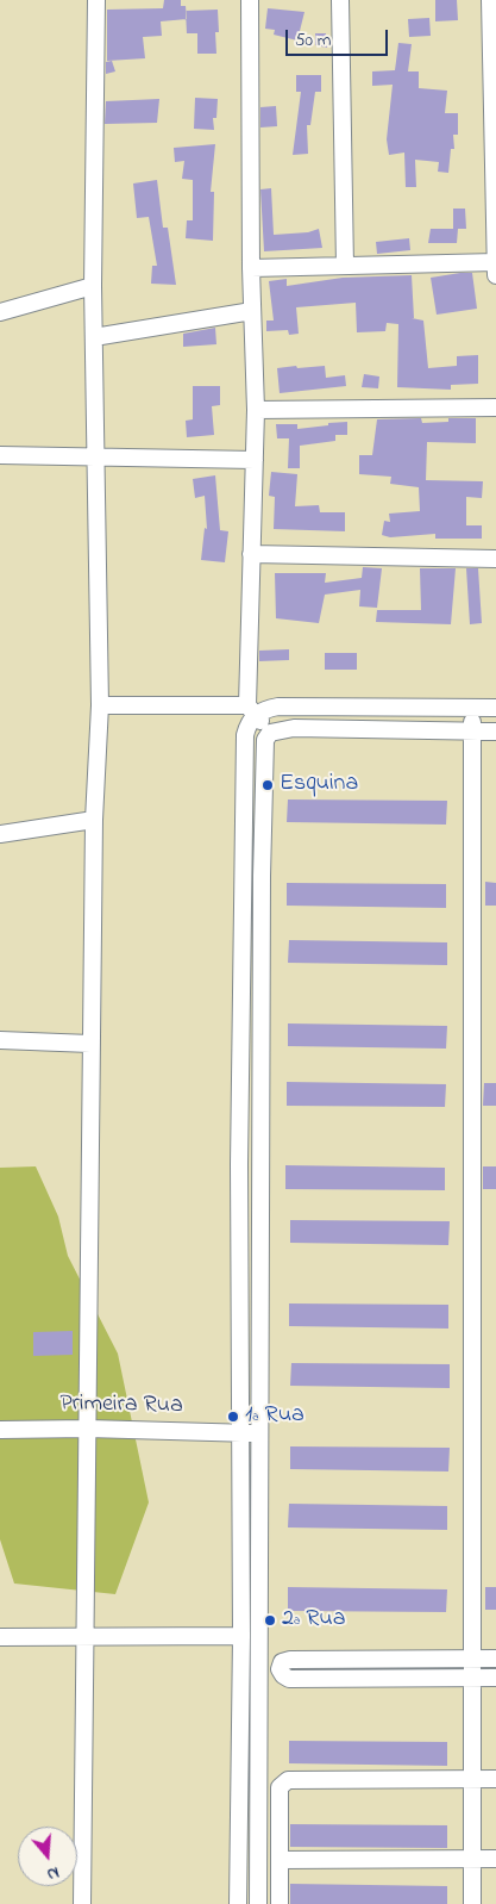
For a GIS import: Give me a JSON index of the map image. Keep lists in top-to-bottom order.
{
  "streets": {
    "street": ["Primeira Rua"]
  },
  "places": ["Esquina", "1ª Rua", "2ª Rua"],
  "scale_bar": "50 m",
  "north": "bottom"
}
